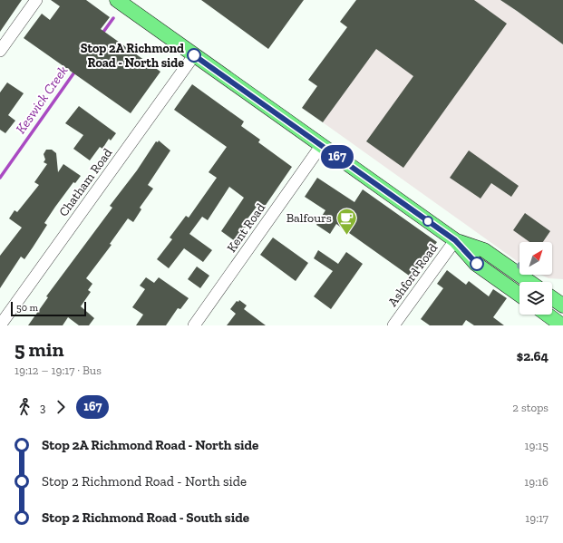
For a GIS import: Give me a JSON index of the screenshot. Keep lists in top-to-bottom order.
{
  "streets": {
    "street": ["Chatham Road", "Kent Road", "Ashford Road"]
  },
  "water": ["Keswick Creek"],
  "places": {
    "other": ["Stop 2A Richmond Road - North side"],
    "cafe": ["Balfours"]
  },
  "lines": ["bus line 167"],
  "scale_bar": "50 m",
  "north": "top right",
  "page": {
    "on_map": "167",
    "scale": "50 m",
    "heading": ["5 min", "19:12 – 19:17 · Bus", "$2.64"],
    "legs": ["3", "167", "2 stops"],
    "list": [
      {
        "name": "Stop 2A Richmond Road - North side",
        "value": "19:15"
      },
      {
        "name": "Stop 2 Richmond Road - North side",
        "value": "19:16"
      },
      {
        "name": "Stop 2 Richmond Road - South side",
        "value": "19:17"
      }
    ]
  }
}
